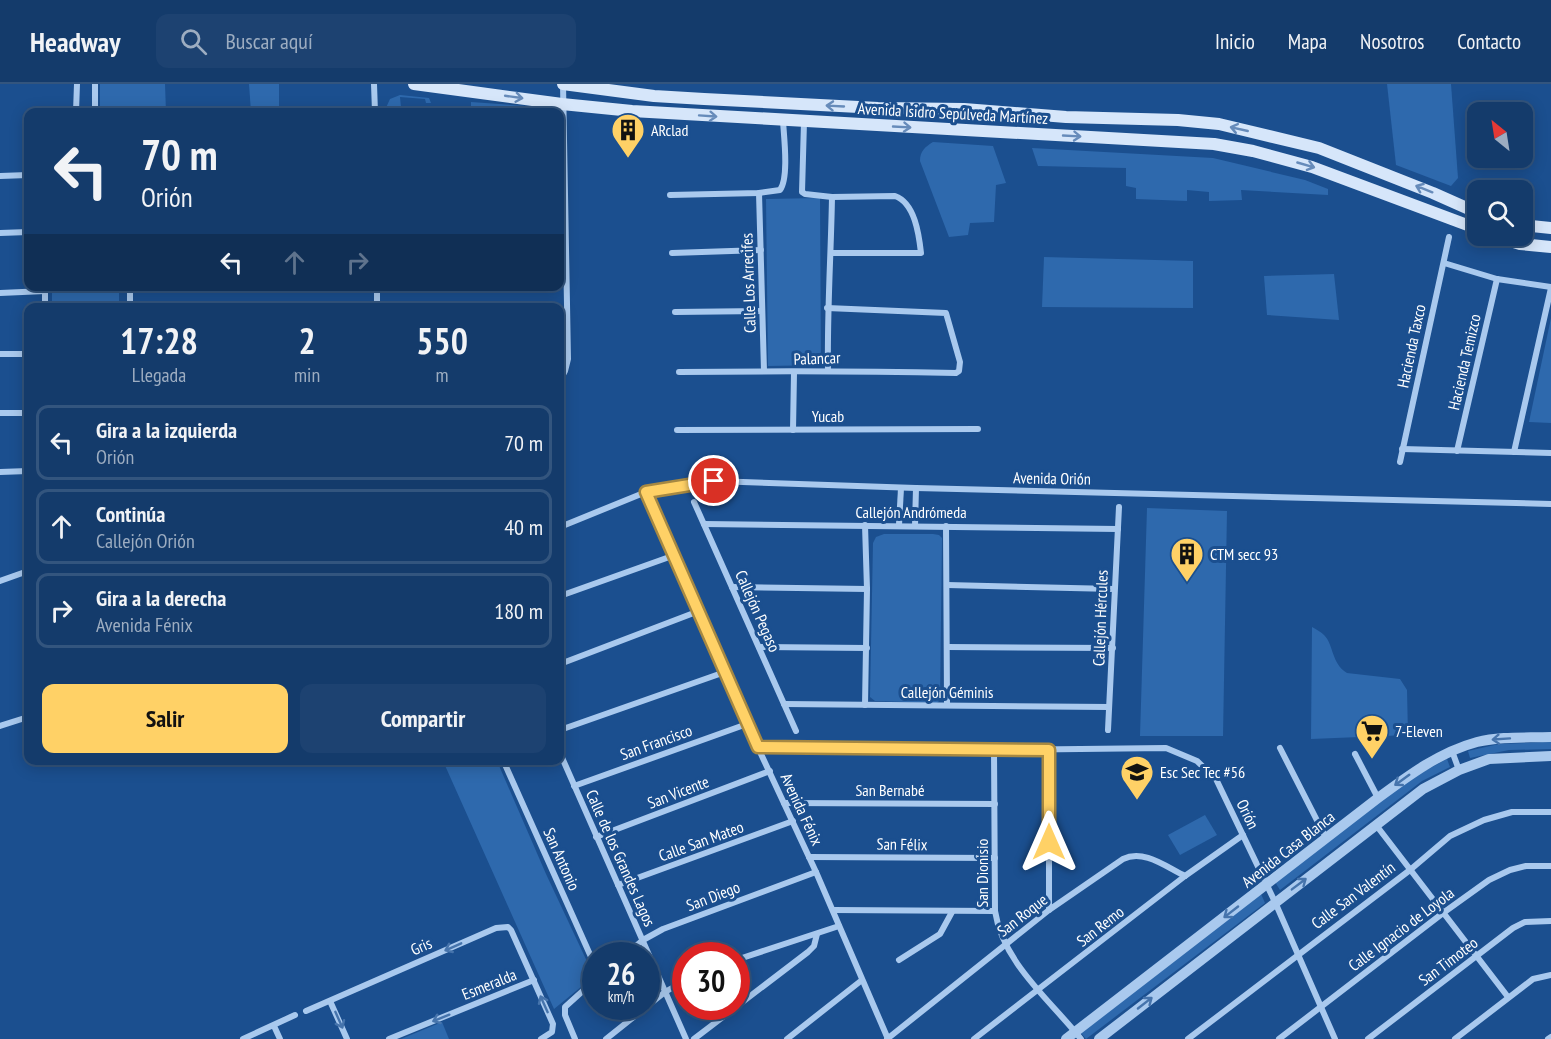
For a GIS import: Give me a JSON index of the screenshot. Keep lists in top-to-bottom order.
{
  "streets": {
    "main road": ["Avenida Isidro Sepúlveda Martínez"],
    "street": [
      "Calle Los Arrecifes",
      "Hacienda Taxco",
      "Palancar",
      "Hacienda Temizco",
      "Yucab",
      "Avenida Orión",
      "Callejón Andrómeda",
      "Callejón Pegaso",
      "Callejón Hércules",
      "Callejón Géminis",
      "San Francisco",
      "San Bernabé",
      "San Vicente",
      "Avenida Fénix",
      "Orión",
      "Calle San Mateo",
      "San Félix",
      "Avenida Casa Blanca",
      "Calle de los Grandes Lagos",
      "San Antonio",
      "San Dionisio",
      "Calle San Valentín",
      "San Diego",
      "San Roque",
      "San Remo",
      "Calle Ignacio de Loyola",
      "Gris",
      "San Timoteo",
      "Esmeralda"
    ]
  },
  "crossings": [
    ["Calle Los Arrecifes", "Palancar"],
    ["Avenida Orión", "Avenida Fénix"],
    ["Callejón Andrómeda", "Callejón Pegaso"],
    ["Callejón Andrómeda", "Callejón Hércules"],
    ["Callejón Pegaso", "Callejón Géminis"],
    ["Callejón Hércules", "Callejón Géminis"],
    ["San Francisco", "Avenida Fénix"],
    ["San Francisco", "Calle de los Grandes Lagos"],
    ["San Bernabé", "Avenida Fénix"],
    ["San Bernabé", "San Dionisio"],
    ["San Vicente", "Avenida Fénix"],
    ["San Vicente", "Calle de los Grandes Lagos"],
    ["Avenida Fénix", "Orión"],
    ["Avenida Fénix", "Calle San Mateo"],
    ["Avenida Fénix", "San Félix"],
    ["Avenida Fénix", "San Diego"],
    ["Avenida Fénix", "San Roque"],
    ["Orión", "Avenida Casa Blanca"],
    ["Orión", "San Dionisio"],
    ["Orión", "Calle San Valentín"],
    ["Orión", "San Remo"],
    ["Orión", "Calle Ignacio de Loyola"],
    ["Calle San Mateo", "Calle de los Grandes Lagos"],
    ["San Félix", "San Dionisio"],
    ["Avenida Casa Blanca", "San Dionisio"],
    ["Calle de los Grandes Lagos", "San Diego"],
    ["San Dionisio", "San Roque"],
    ["San Dionisio", "San Remo"],
    ["San Roque", "San Remo"],
    ["Gris", "Esmeralda"]
  ],
  "one_way": ["Gris"],
  "places": {
    "building": ["ARclad", "CTM secc 93"],
    "supermarket": ["7-Eleven"],
    "school or university": ["Esc Sec Tec #56"]
  },
  "north": "top left",
  "page": {
    "header": "Headway",
    "search": "Buscar aquí",
    "nav": [
      "Inicio",
      "Mapa",
      "Nosotros",
      "Contacto"
    ],
    "turn": ["70 m", "Orión"],
    "eta": [
      "17:28",
      "Llegada",
      "2",
      "min",
      "550",
      "m"
    ],
    "list": [
      {
        "name": "Gira a la izquierda",
        "note": "Orión",
        "value": "70 m"
      },
      {
        "name": "Continúa",
        "note": "Callejón Orión",
        "value": "40 m"
      },
      {
        "name": "Gira a la derecha",
        "note": "Avenida Fénix",
        "value": "180 m"
      }
    ],
    "buttons": ["Salir", "Compartir"],
    "speed": "26 km/h",
    "limit": "30"
  }
}
